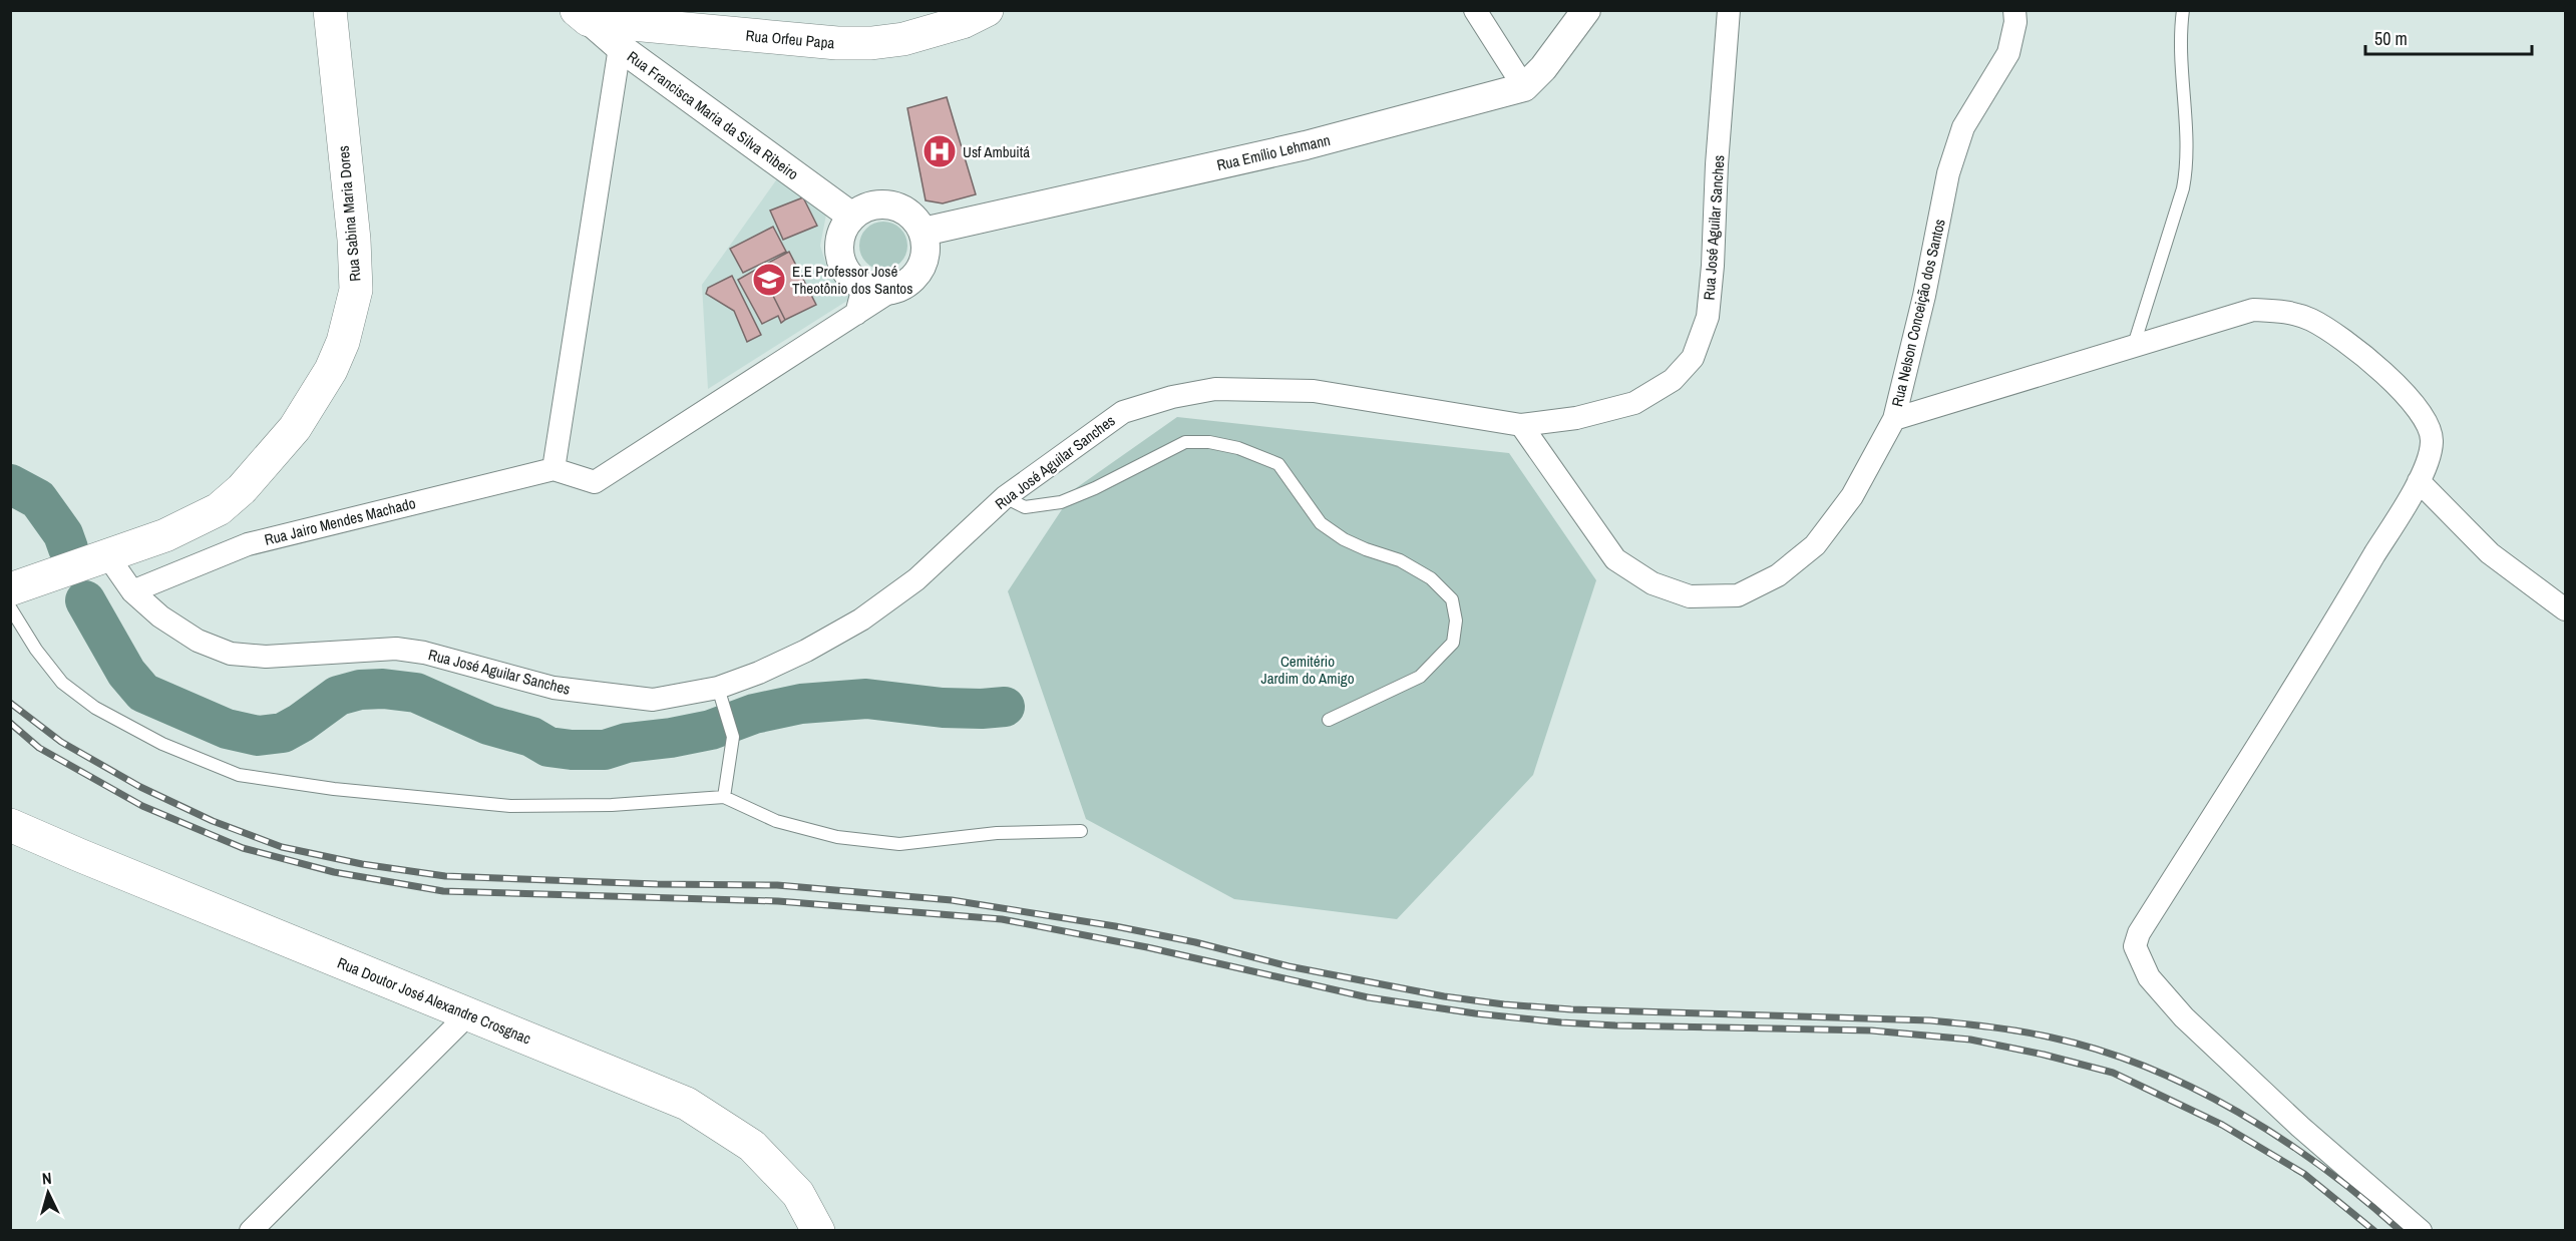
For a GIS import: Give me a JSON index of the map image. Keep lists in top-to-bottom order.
{
  "streets": {
    "main road": ["Rua Orfeu Papa", "Rua Sabina Maria Dores", "Rua Doutor José Alexandre Crosgnac"],
    "street": [
      "Rua Francisca Maria da Silva Ribeiro",
      "Rua Emílio Lehmann",
      "Rua José Aguilar Sanches",
      "Rua Nelson Conceição dos Santos",
      "Rua Jairo Mendes Machado"
    ]
  },
  "crossings": [
    ["Rua Orfeu Papa", "Rua Francisca Maria da Silva Ribeiro"],
    ["Rua Francisca Maria da Silva Ribeiro", "Rua Emílio Lehmann"],
    ["Rua Sabina Maria Dores", "Rua José Aguilar Sanches"],
    ["Rua José Aguilar Sanches", "Rua Nelson Conceição dos Santos"],
    ["Rua José Aguilar Sanches", "Rua Jairo Mendes Machado"]
  ],
  "parks": ["Cemitério Jardim do Amigo"],
  "places": {
    "hospital": ["Usf Ambuitá"],
    "school or university": ["E.E Professor José Theotônio dos Santos"]
  },
  "scale_bar": "50 m",
  "north": "top"
}
